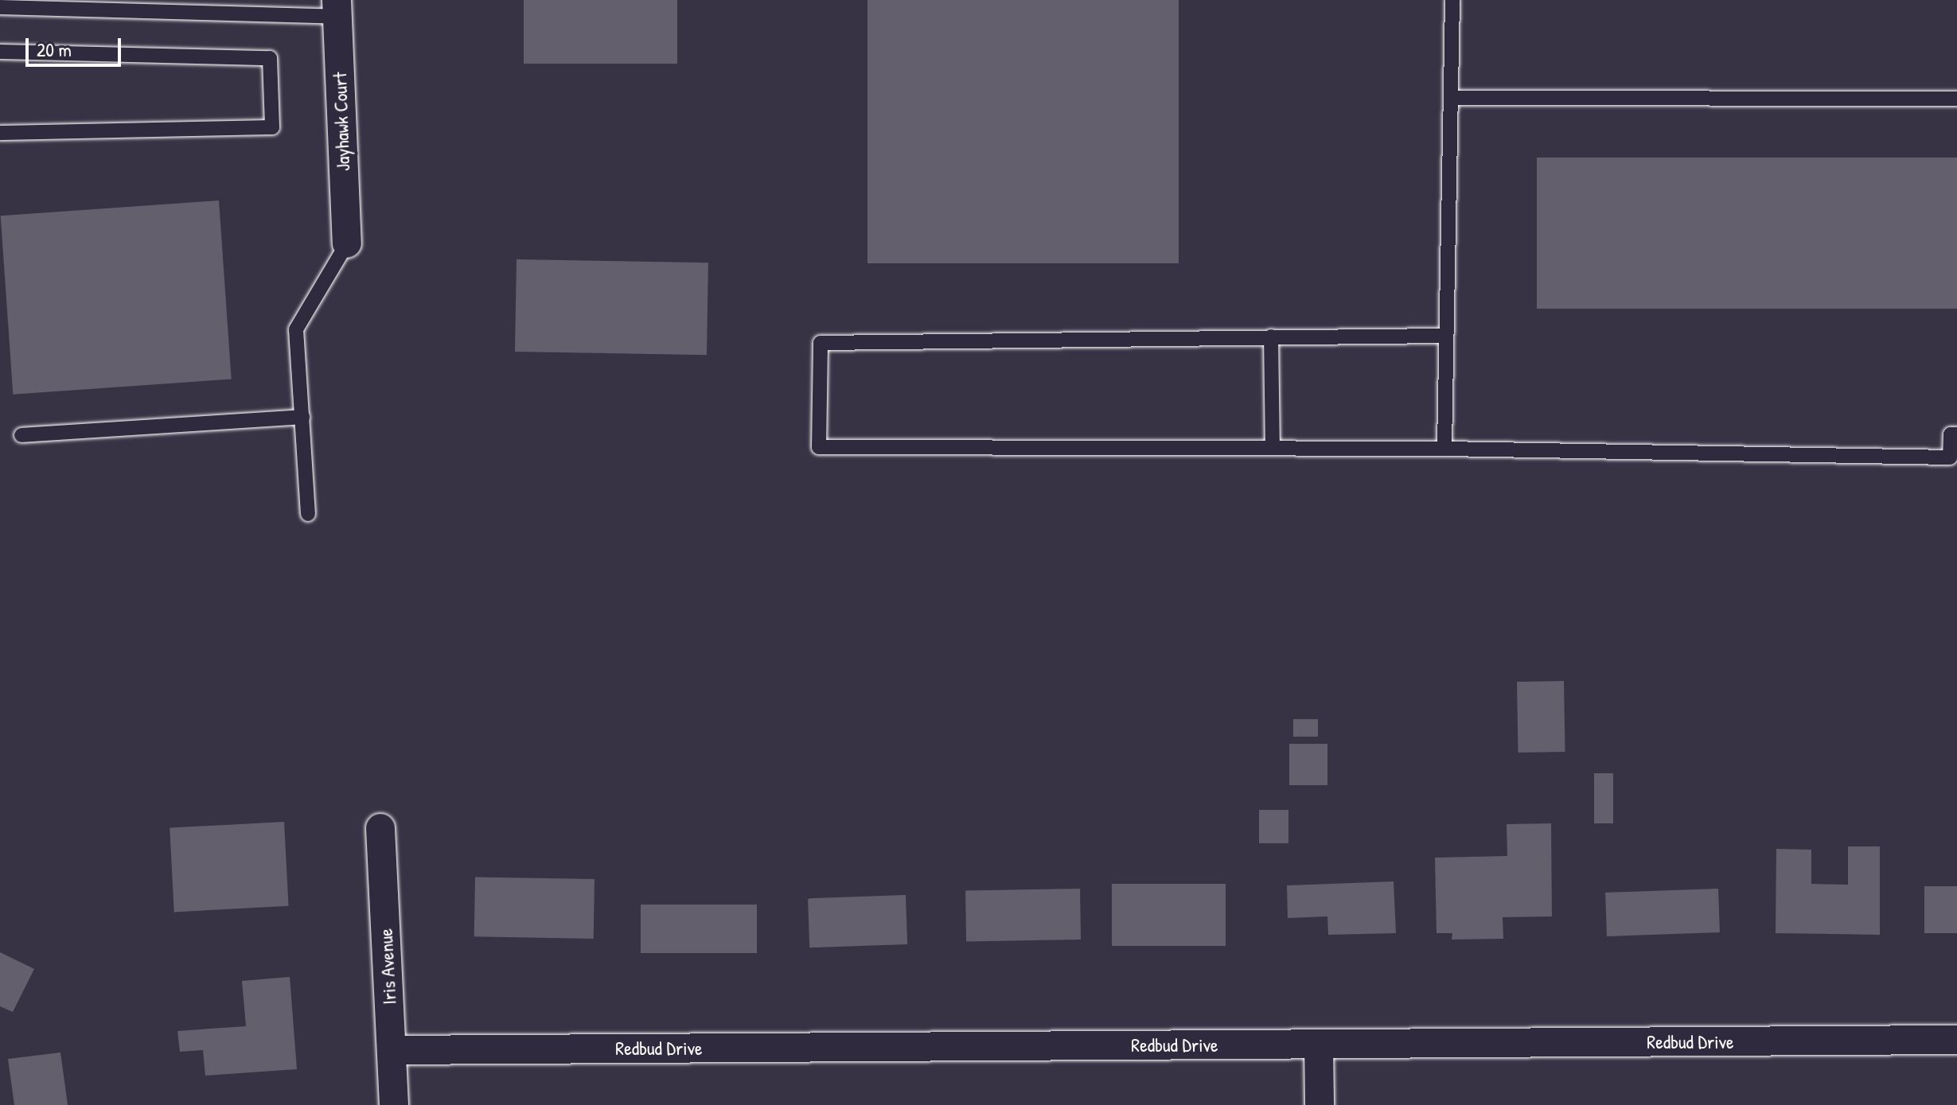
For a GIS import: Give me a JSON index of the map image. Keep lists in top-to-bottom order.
{
  "streets": {
    "street": ["Jayhawk Court", "Iris Avenue", "Redbud Drive"]
  },
  "crossings": [
    ["Iris Avenue", "Redbud Drive"]
  ],
  "scale_bar": "20 m"
}
